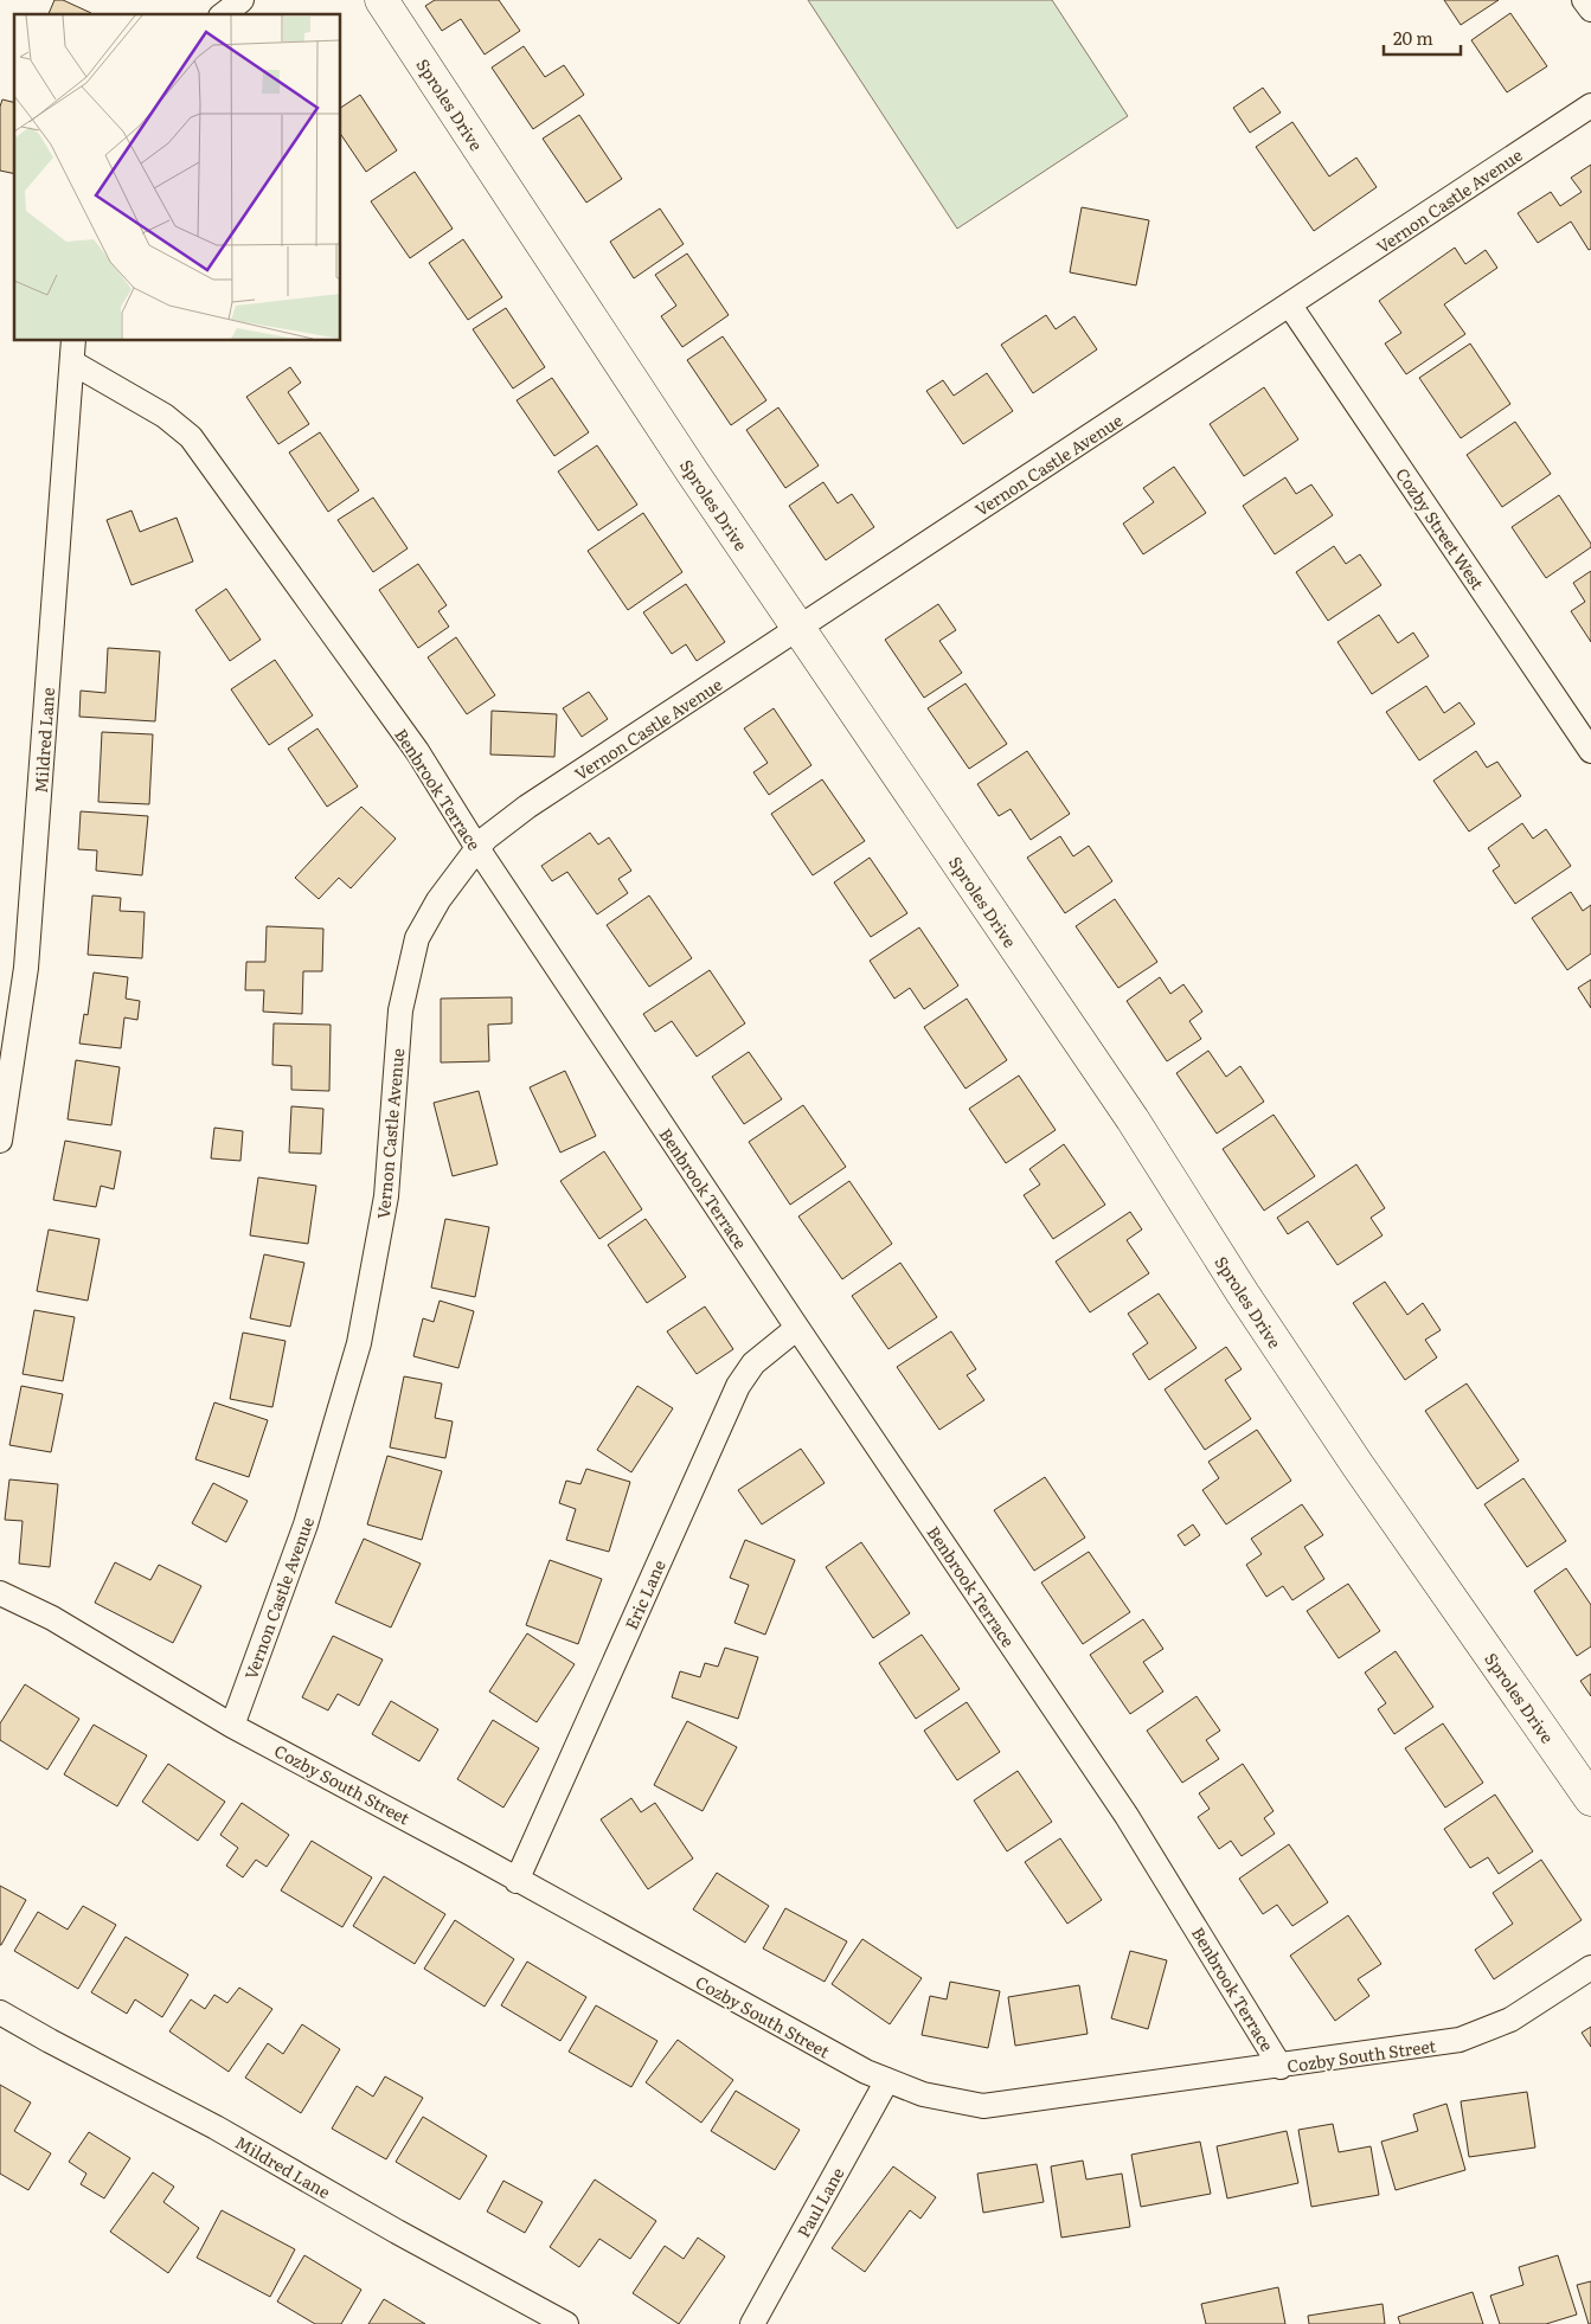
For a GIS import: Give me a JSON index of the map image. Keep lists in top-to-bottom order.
{
  "streets": {
    "street": [
      "Sproles Drive",
      "Vernon Castle Avenue",
      "Cozby Street West",
      "Mildred Lane",
      "Benbrook Terrace",
      "Eric Lane",
      "Cozby South Street",
      "Paul Lane"
    ]
  },
  "crossings": [
    ["Sproles Drive", "Vernon Castle Avenue"],
    ["Vernon Castle Avenue", "Cozby Street West"],
    ["Vernon Castle Avenue", "Benbrook Terrace"],
    ["Vernon Castle Avenue", "Cozby South Street"],
    ["Mildred Lane", "Benbrook Terrace"],
    ["Benbrook Terrace", "Eric Lane"],
    ["Benbrook Terrace", "Cozby South Street"],
    ["Eric Lane", "Cozby South Street"],
    ["Cozby South Street", "Paul Lane"]
  ],
  "scale_bar": "20 m"
}
